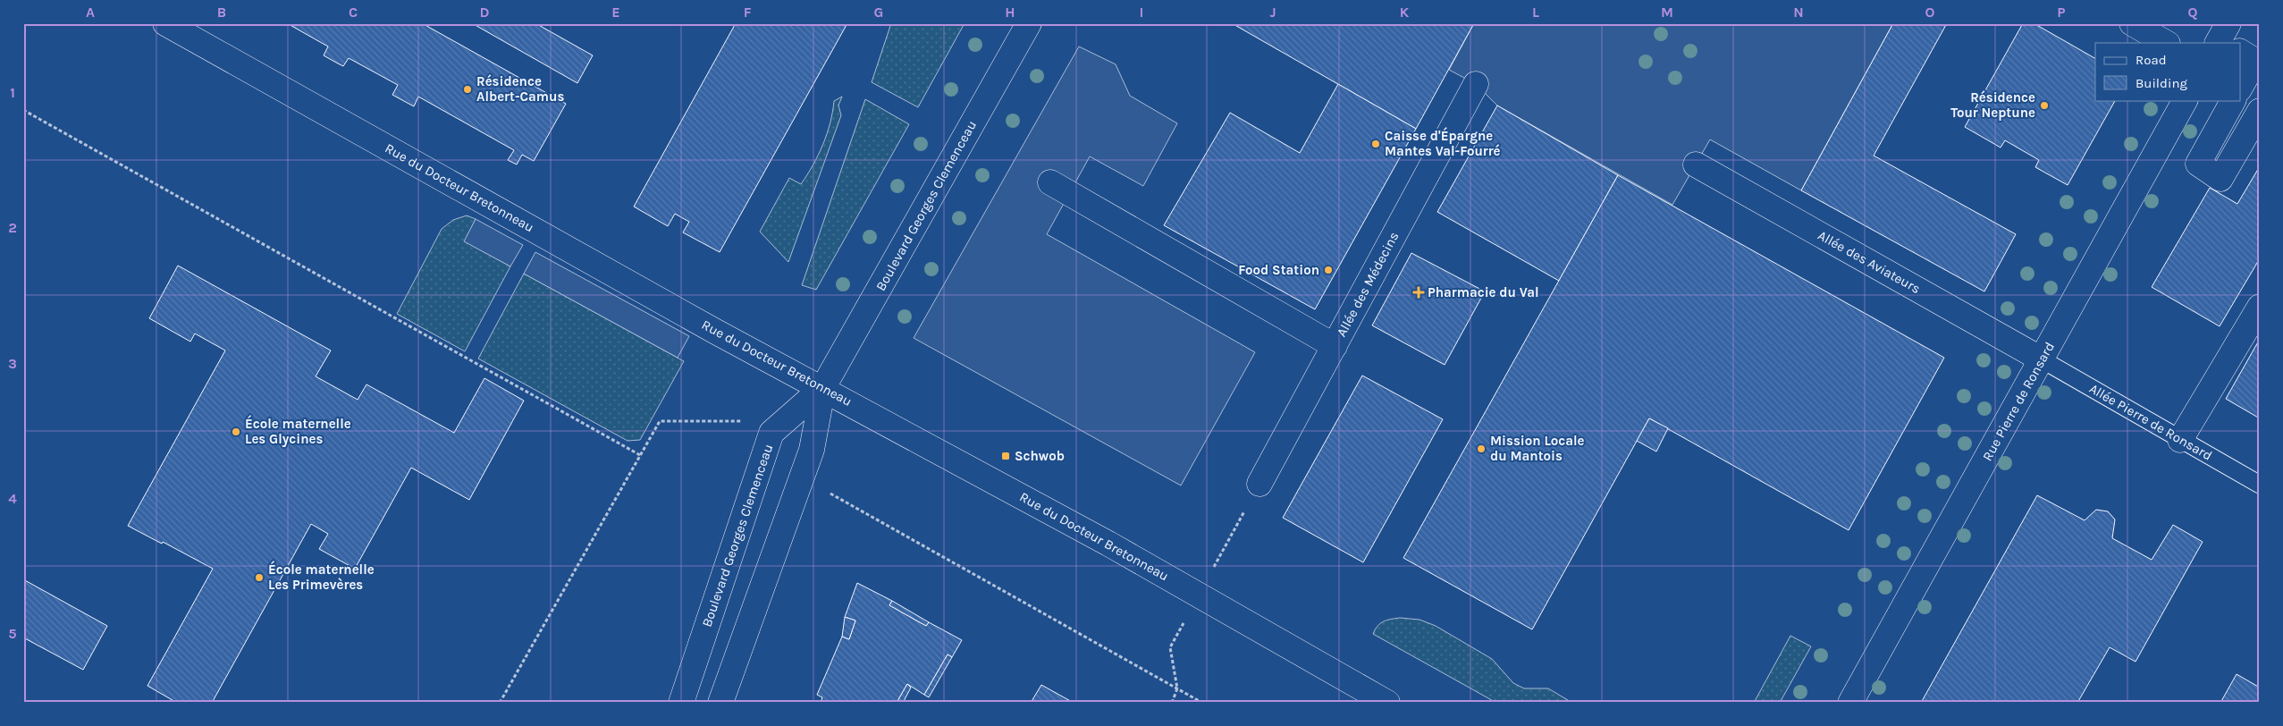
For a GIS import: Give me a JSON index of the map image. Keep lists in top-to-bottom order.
{
  "streets": {
    "street": [
      "Rue du Docteur Bretonneau",
      "Boulevard Georges Clemenceau",
      "Allée des Aviateurs",
      "Allée des Médecins",
      "Rue Pierre de Ronsard"
    ],
    "lane": ["Allée Pierre de Ronsard"]
  },
  "crossings": [
    ["Rue du Docteur Bretonneau", "Boulevard Georges Clemenceau"],
    ["Allée des Aviateurs", "Rue Pierre de Ronsard"],
    ["Allée des Aviateurs", "Allée Pierre de Ronsard"],
    ["Rue Pierre de Ronsard", "Allée Pierre de Ronsard"]
  ],
  "places": {
    "other": [
      "Résidence Albert-Camus",
      "Résidence Tour Neptune",
      "Caisse d'Épargne Mantes Val-Fourré",
      "Food Station",
      "École maternelle Les Glycines",
      "Mission Locale du Mantois",
      "École maternelle Les Primevères"
    ],
    "health": ["Pharmacie du Val"],
    "transit": ["Schwob"]
  },
  "legend": ["Road", "Building"],
  "grid": {
    "columns": [
      "A",
      "B",
      "C",
      "D",
      "E",
      "F",
      "G",
      "H",
      "I",
      "J",
      "K",
      "L",
      "M",
      "N",
      "O",
      "P",
      "Q"
    ],
    "rows": [
      "1",
      "2",
      "3",
      "4",
      "5"
    ]
  }
}
